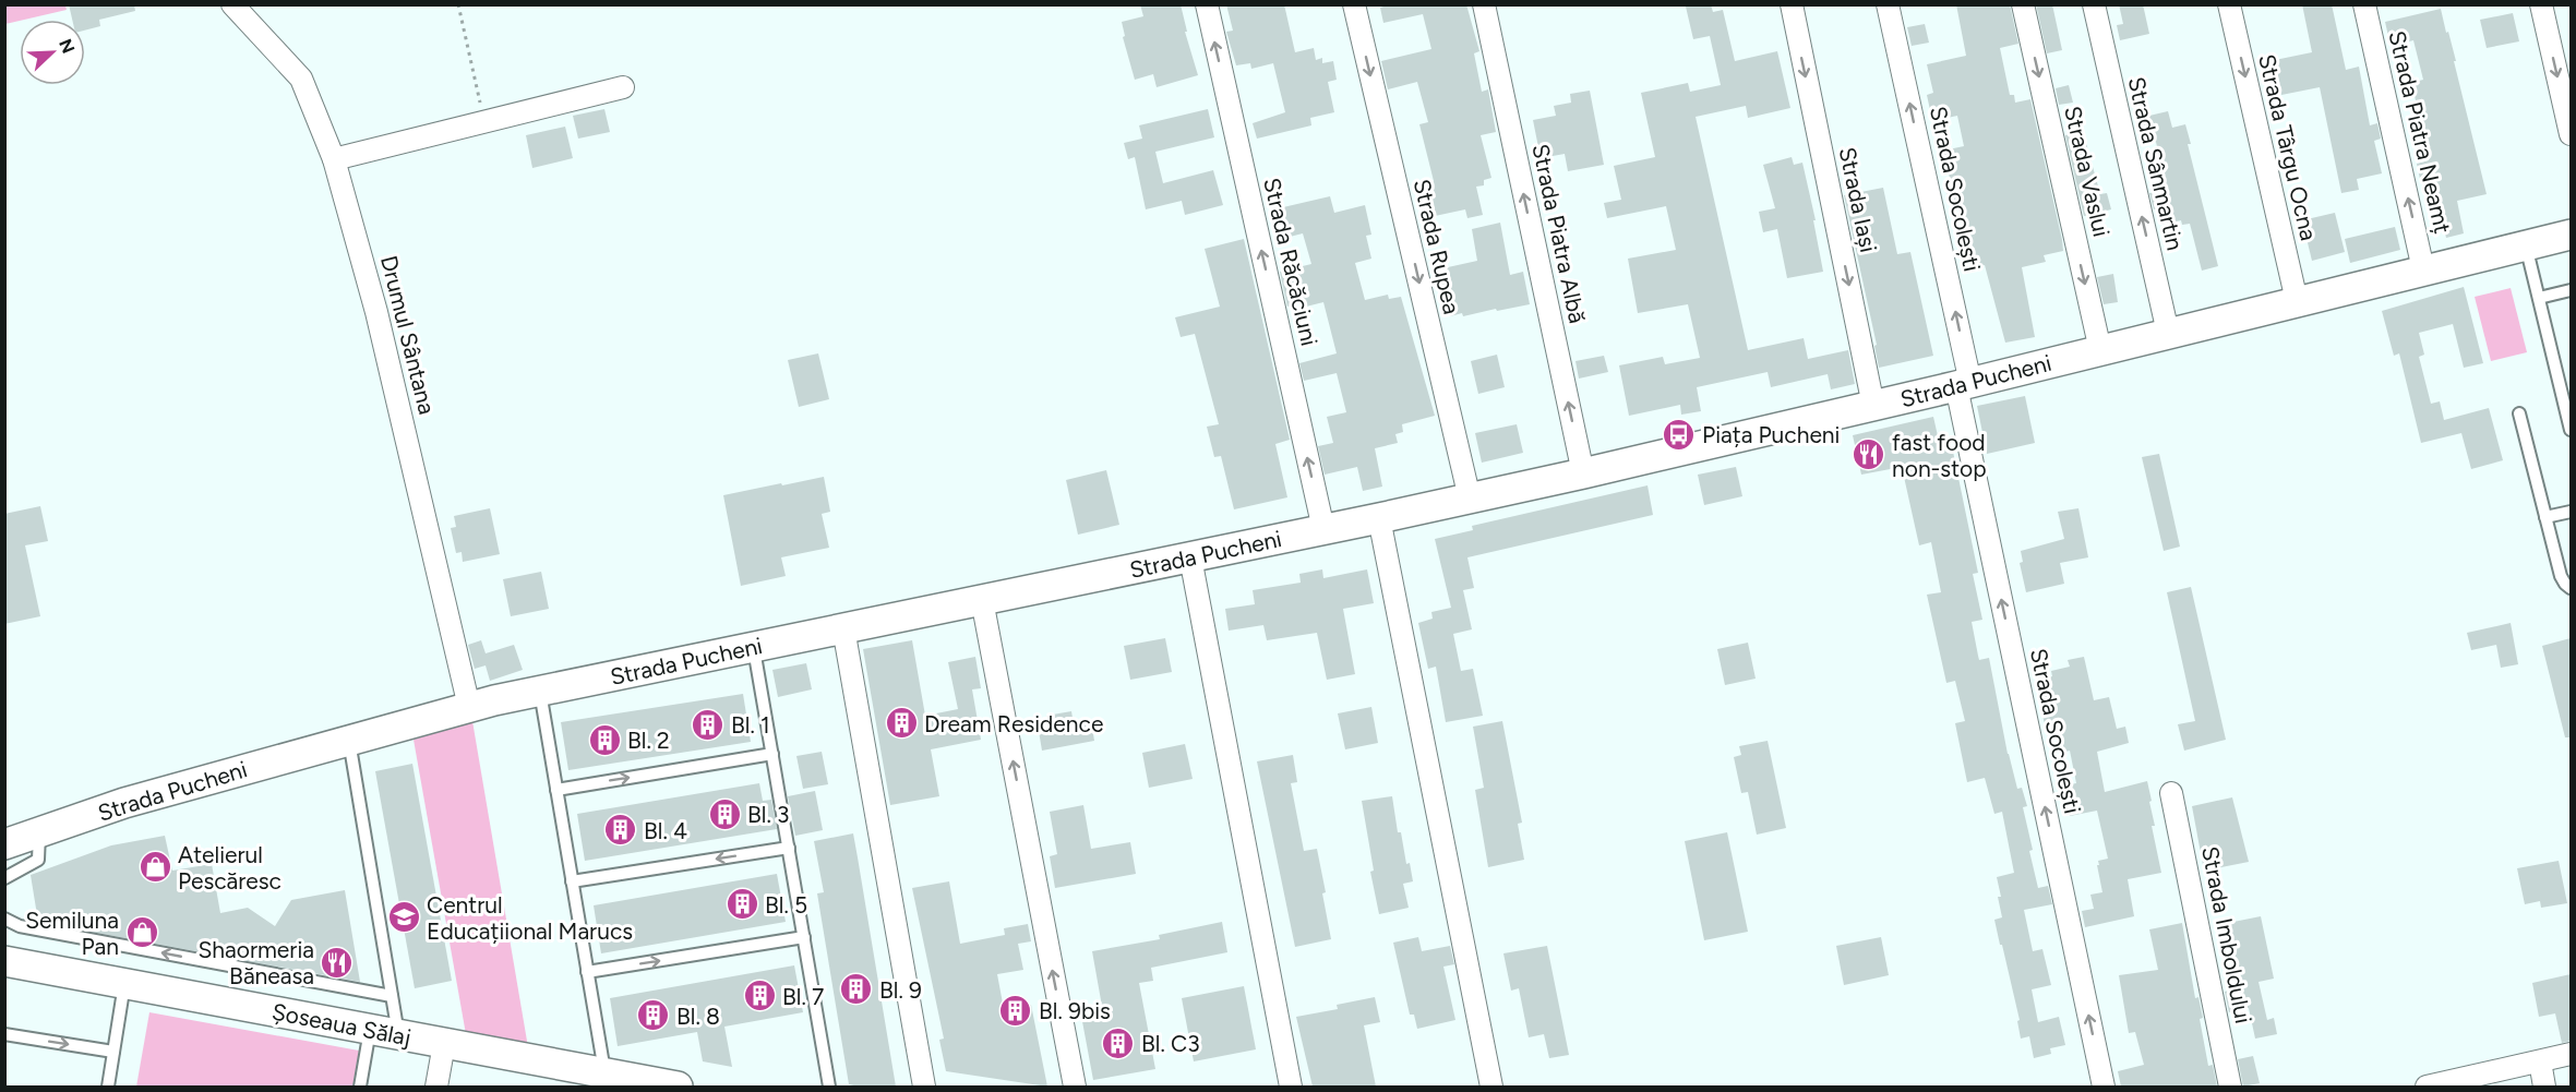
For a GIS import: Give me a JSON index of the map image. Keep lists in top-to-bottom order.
{
  "streets": {
    "street": [
      "Strada Piatra Neamț",
      "Strada Târgu Ocna",
      "Strada Sânmartin",
      "Strada Vaslui",
      "Strada Socolești",
      "Strada Iași",
      "Strada Piatra Albă",
      "Strada Rupea",
      "Strada Răcăciuni",
      "Drumul Sântana",
      "Strada Pucheni",
      "Strada Imboldului",
      "Șoseaua Sălaj"
    ]
  },
  "crossings": [
    ["Strada Piatra Neamț", "Strada Pucheni"],
    ["Strada Târgu Ocna", "Strada Pucheni"],
    ["Strada Sânmartin", "Strada Pucheni"],
    ["Strada Vaslui", "Strada Pucheni"],
    ["Strada Socolești", "Strada Pucheni"],
    ["Strada Iași", "Strada Pucheni"],
    ["Strada Piatra Albă", "Strada Pucheni"],
    ["Strada Rupea", "Strada Pucheni"],
    ["Strada Răcăciuni", "Strada Pucheni"],
    ["Drumul Sântana", "Strada Pucheni"]
  ],
  "one_way": [
    "Strada Târgu Ocna",
    "Strada Sânmartin",
    "Strada Vaslui",
    "Strada Socolești",
    "Strada Iași",
    "Strada Piatra Albă",
    "Strada Rupea",
    "Strada Răcăciuni"
  ],
  "places": {
    "bus stop": ["Piața Pucheni"],
    "restaurant": ["fast food non-stop", "Shaormeria Băneasa"],
    "building": [
      "Dream Residence",
      "Bl. 1",
      "Bl. 2",
      "Bl. 3",
      "Bl. 4",
      "Bl. 5",
      "Bl. 9",
      "Bl. 7",
      "Bl. 9bis",
      "Bl. 8",
      "Bl. C3"
    ],
    "shop": ["Atelierul Pescăresc", "Semiluna Pan"],
    "school or university": ["Centrul Educațiional Marucs"]
  },
  "north": "top right"
}
